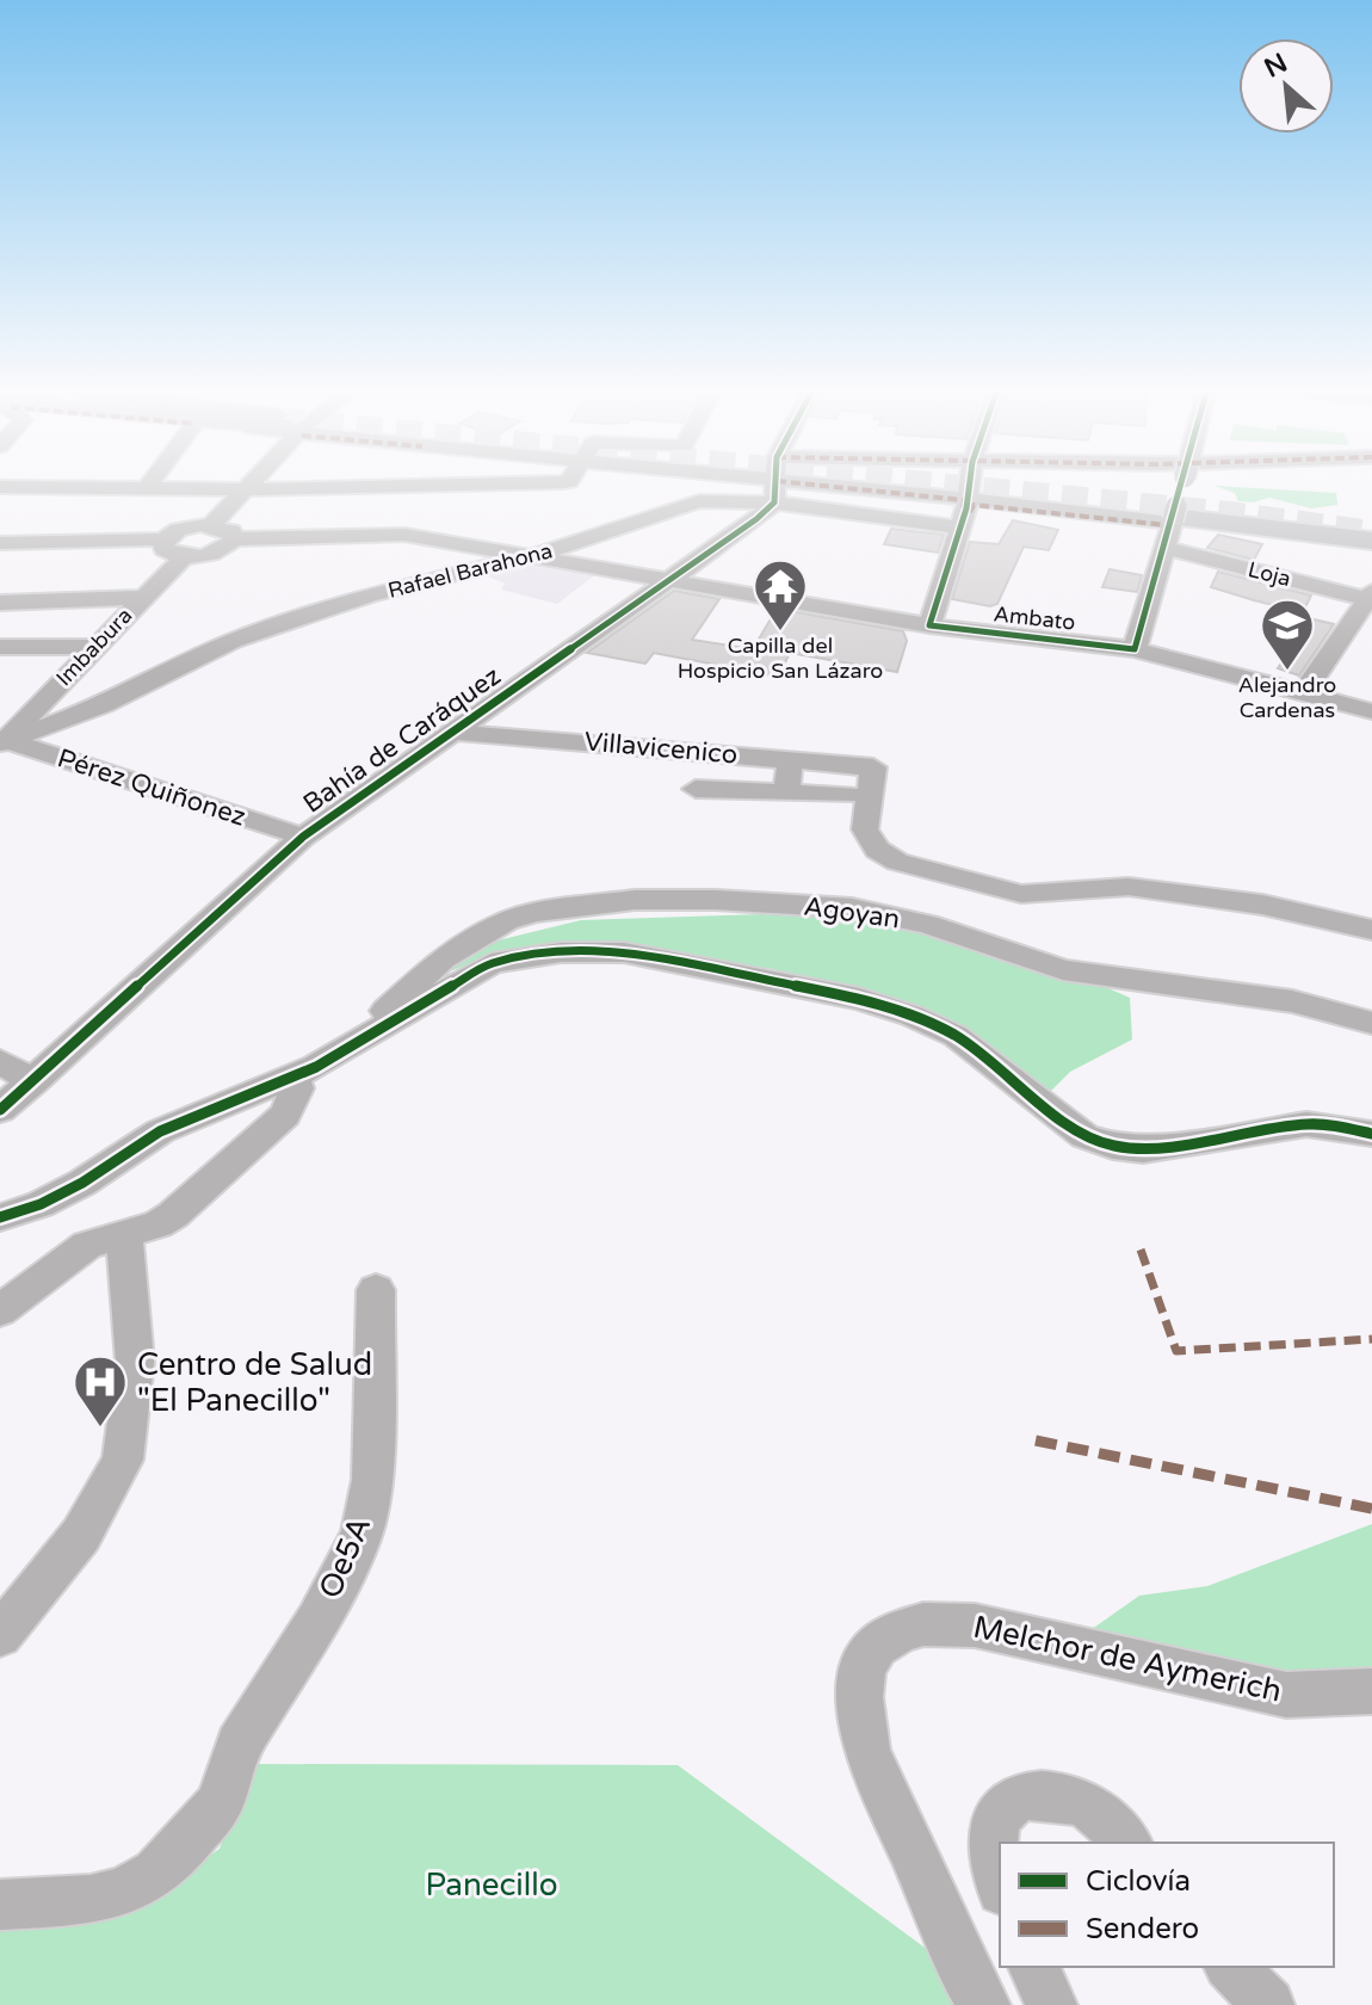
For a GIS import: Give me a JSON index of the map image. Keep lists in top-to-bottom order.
{
  "streets": {
    "street": [
      "Rafael Barahona",
      "Loja",
      "Ambato",
      "Imbabura",
      "Bahía de Caráquez",
      "Villavicenico",
      "Pérez Quiñonez",
      "Agoyan",
      "Oe5A",
      "Melchor de Aymerich"
    ]
  },
  "crossings": [
    ["Rafael Barahona", "Ambato"],
    ["Rafael Barahona", "Imbabura"],
    ["Rafael Barahona", "Bahía de Caráquez"],
    ["Rafael Barahona", "Pérez Quiñonez"],
    ["Ambato", "Imbabura"],
    ["Ambato", "Bahía de Caráquez"],
    ["Imbabura", "Pérez Quiñonez"],
    ["Bahía de Caráquez", "Villavicenico"],
    ["Bahía de Caráquez", "Pérez Quiñonez"]
  ],
  "parks": ["Panecillo"],
  "places": {
    "temple": ["Capilla del Hospicio San Lázaro"],
    "school or university": ["Alejandro Cardenas"],
    "hospital": ["Centro de Salud \"El Panecillo\""]
  },
  "legend": ["Ciclovía", "Sendero"],
  "north": "top left"
}
